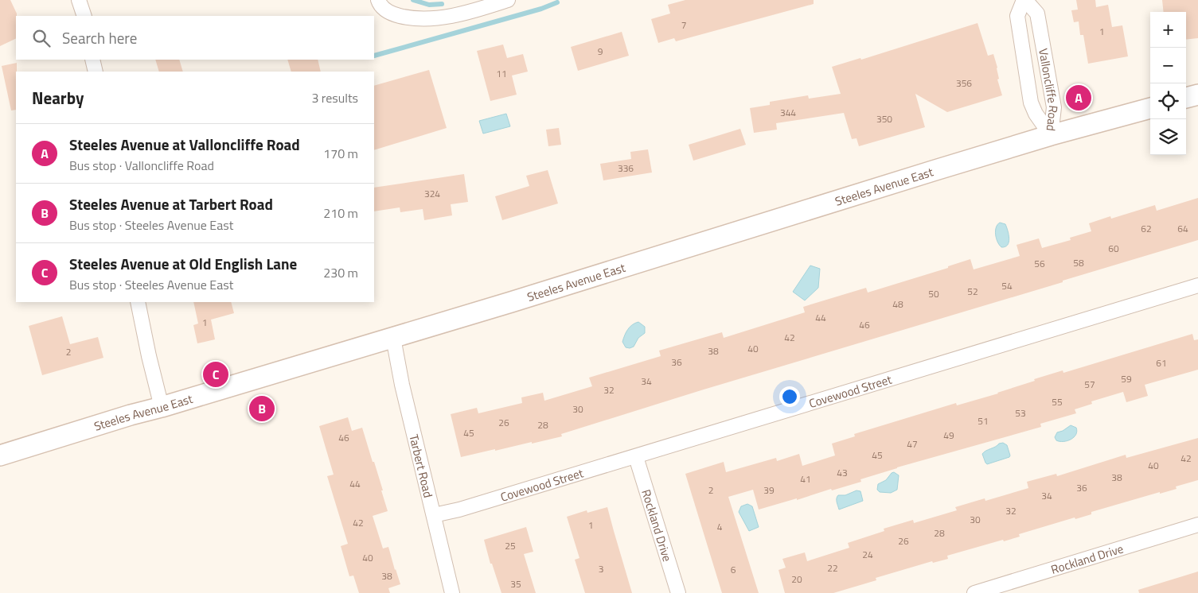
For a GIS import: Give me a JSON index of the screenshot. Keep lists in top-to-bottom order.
{
  "streets": {
    "main road": ["Steeles Avenue East"],
    "street": [
      "Valloncliffe Road",
      "Covewood Street",
      "Tarbert Road",
      "Rockland Drive"
    ]
  },
  "crossings": [
    ["Valloncliffe Road", "Steeles Avenue East"],
    ["Steeles Avenue East", "Tarbert Road"],
    ["Covewood Street", "Tarbert Road"],
    ["Covewood Street", "Rockland Drive"]
  ],
  "house_numbers": [
    "7",
    "1",
    "9",
    "11",
    "356",
    "344",
    "350",
    "336",
    "324",
    "62",
    "64",
    "60",
    "58",
    "56",
    "54",
    "52",
    "50",
    "48",
    "44",
    "1",
    "46",
    "42",
    "40",
    "38",
    "2",
    "36",
    "61",
    "59",
    "34",
    "57",
    "32",
    "55",
    "30",
    "53",
    "51",
    "26",
    "28",
    "45",
    "49",
    "46",
    "47",
    "45",
    "42",
    "40",
    "43",
    "38",
    "41",
    "44",
    "36",
    "2",
    "39",
    "34",
    "32",
    "30",
    "42",
    "1",
    "4",
    "28",
    "26",
    "25",
    "24",
    "40",
    "22",
    "3",
    "6",
    "38",
    "20",
    "35"
  ],
  "page": {
    "map_buttons": ["+", "−"],
    "search": "Search here",
    "heading": ["Nearby", "3 results"],
    "pins": ["A", "C", "B"],
    "list": [
      {
        "mark": "A",
        "name": "Steeles Avenue at Valloncliffe Road",
        "note": "Bus stop · Valloncliffe Road",
        "value": "170 m"
      },
      {
        "mark": "B",
        "name": "Steeles Avenue at Tarbert Road",
        "note": "Bus stop · Steeles Avenue East",
        "value": "210 m"
      },
      {
        "mark": "C",
        "name": "Steeles Avenue at Old English Lane",
        "note": "Bus stop · Steeles Avenue East",
        "value": "230 m"
      }
    ]
  }
}
